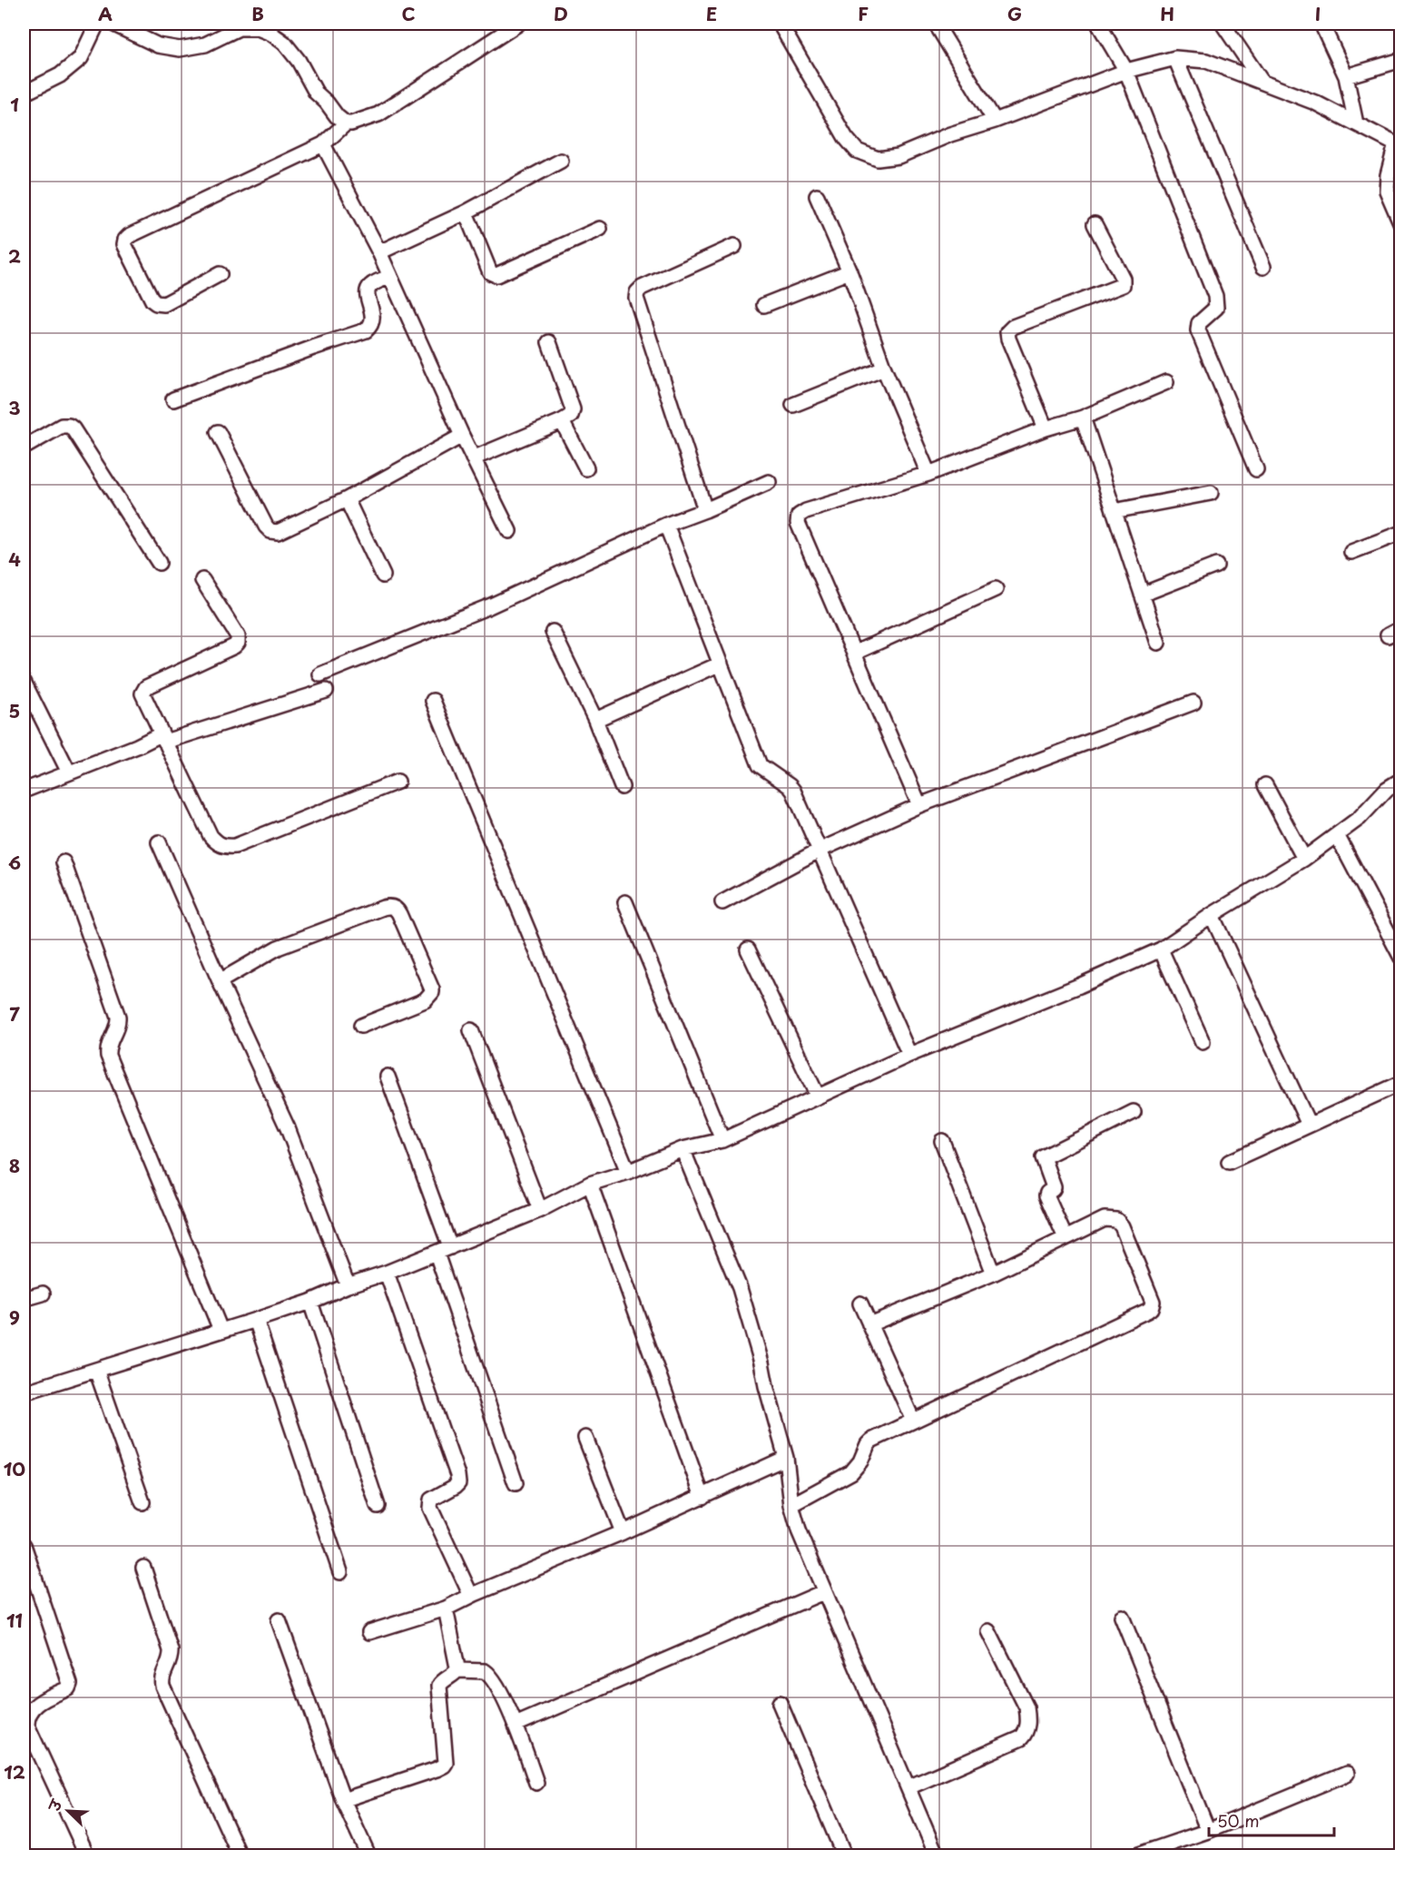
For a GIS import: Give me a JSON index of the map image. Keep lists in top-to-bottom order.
{
  "scale_bar": "50 m",
  "north": "top left",
  "grid": {
    "columns": [
      "A",
      "B",
      "C",
      "D",
      "E",
      "F",
      "G",
      "H",
      "I"
    ],
    "rows": [
      "1",
      "2",
      "3",
      "4",
      "5",
      "6",
      "7",
      "8",
      "9",
      "10",
      "11",
      "12"
    ]
  }
}
